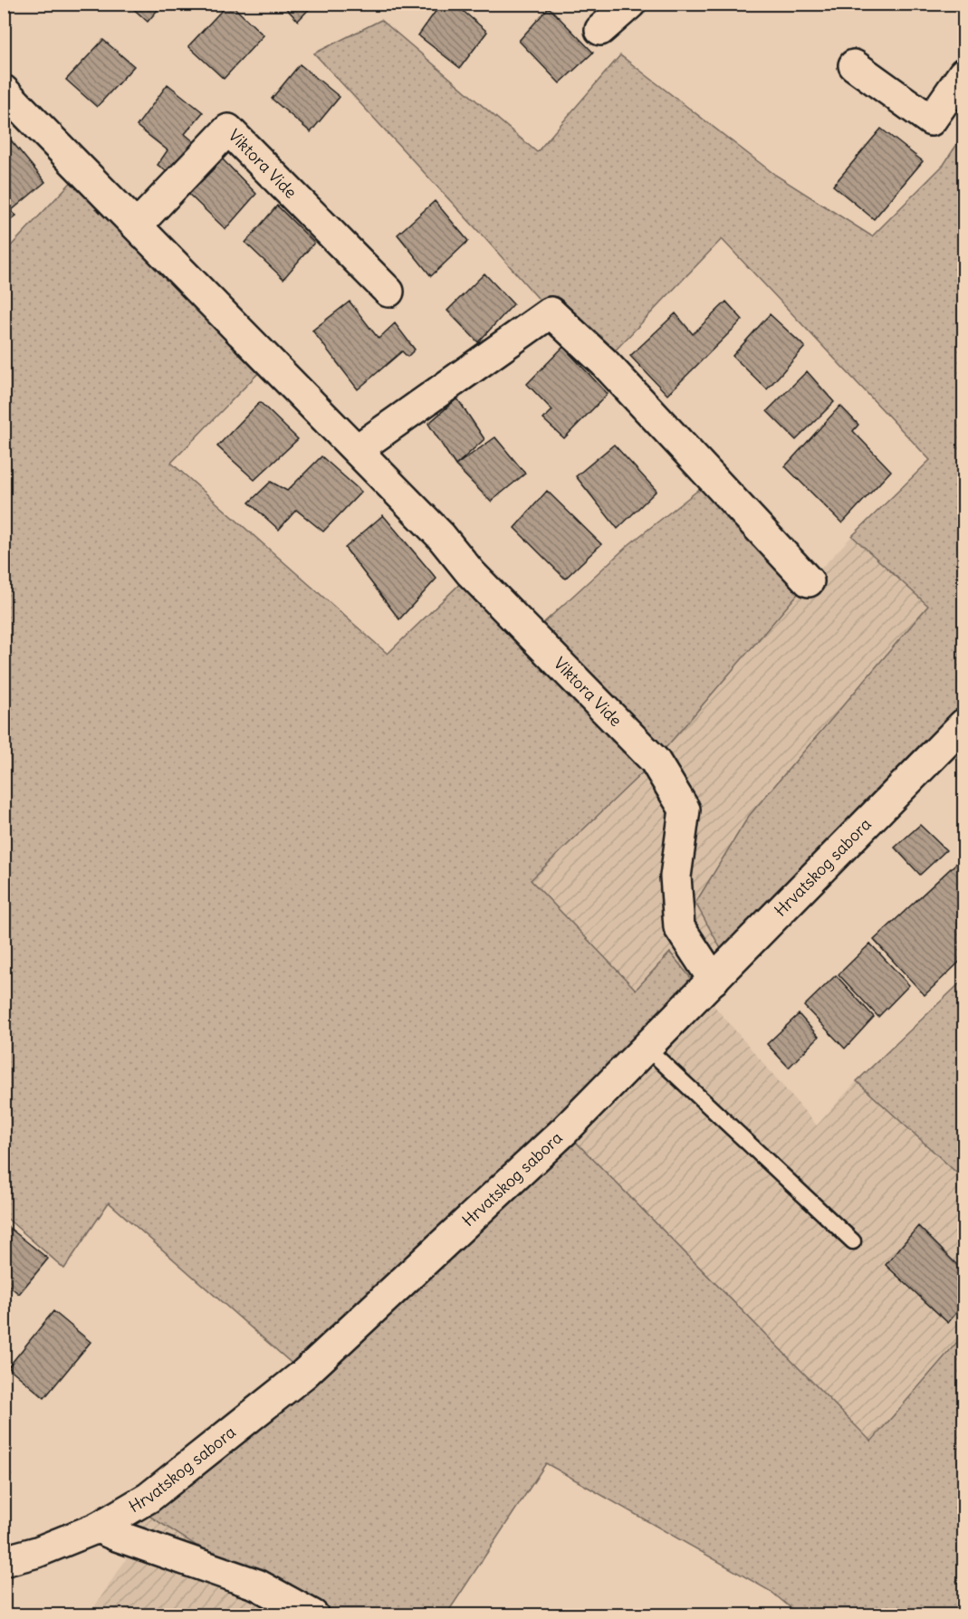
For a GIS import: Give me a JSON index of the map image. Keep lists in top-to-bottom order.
{
  "streets": {
    "street": ["Viktora Vide", "Hrvatskog sabora"]
  },
  "crossings": [
    ["Viktora Vide", "Hrvatskog sabora"]
  ]
}
